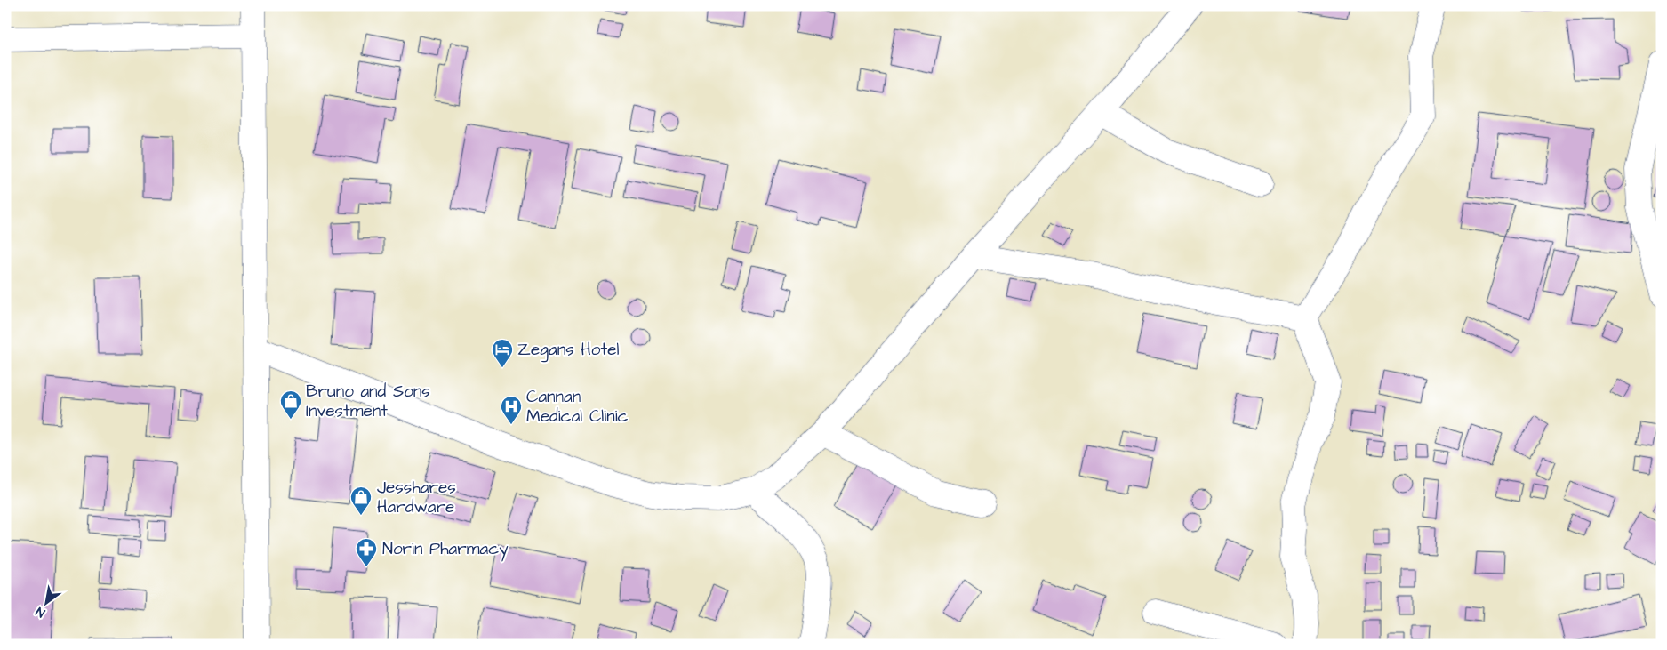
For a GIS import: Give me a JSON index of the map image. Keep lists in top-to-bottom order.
{
  "places": {
    "hotel": ["Zegans Hotel"],
    "shop": ["Bruno and Sons Investment", "Jesshares Hardware"],
    "hospital": ["Cannan Medical Clinic"],
    "pharmacy": ["Norin Pharmacy"]
  },
  "north": "bottom left"
}
